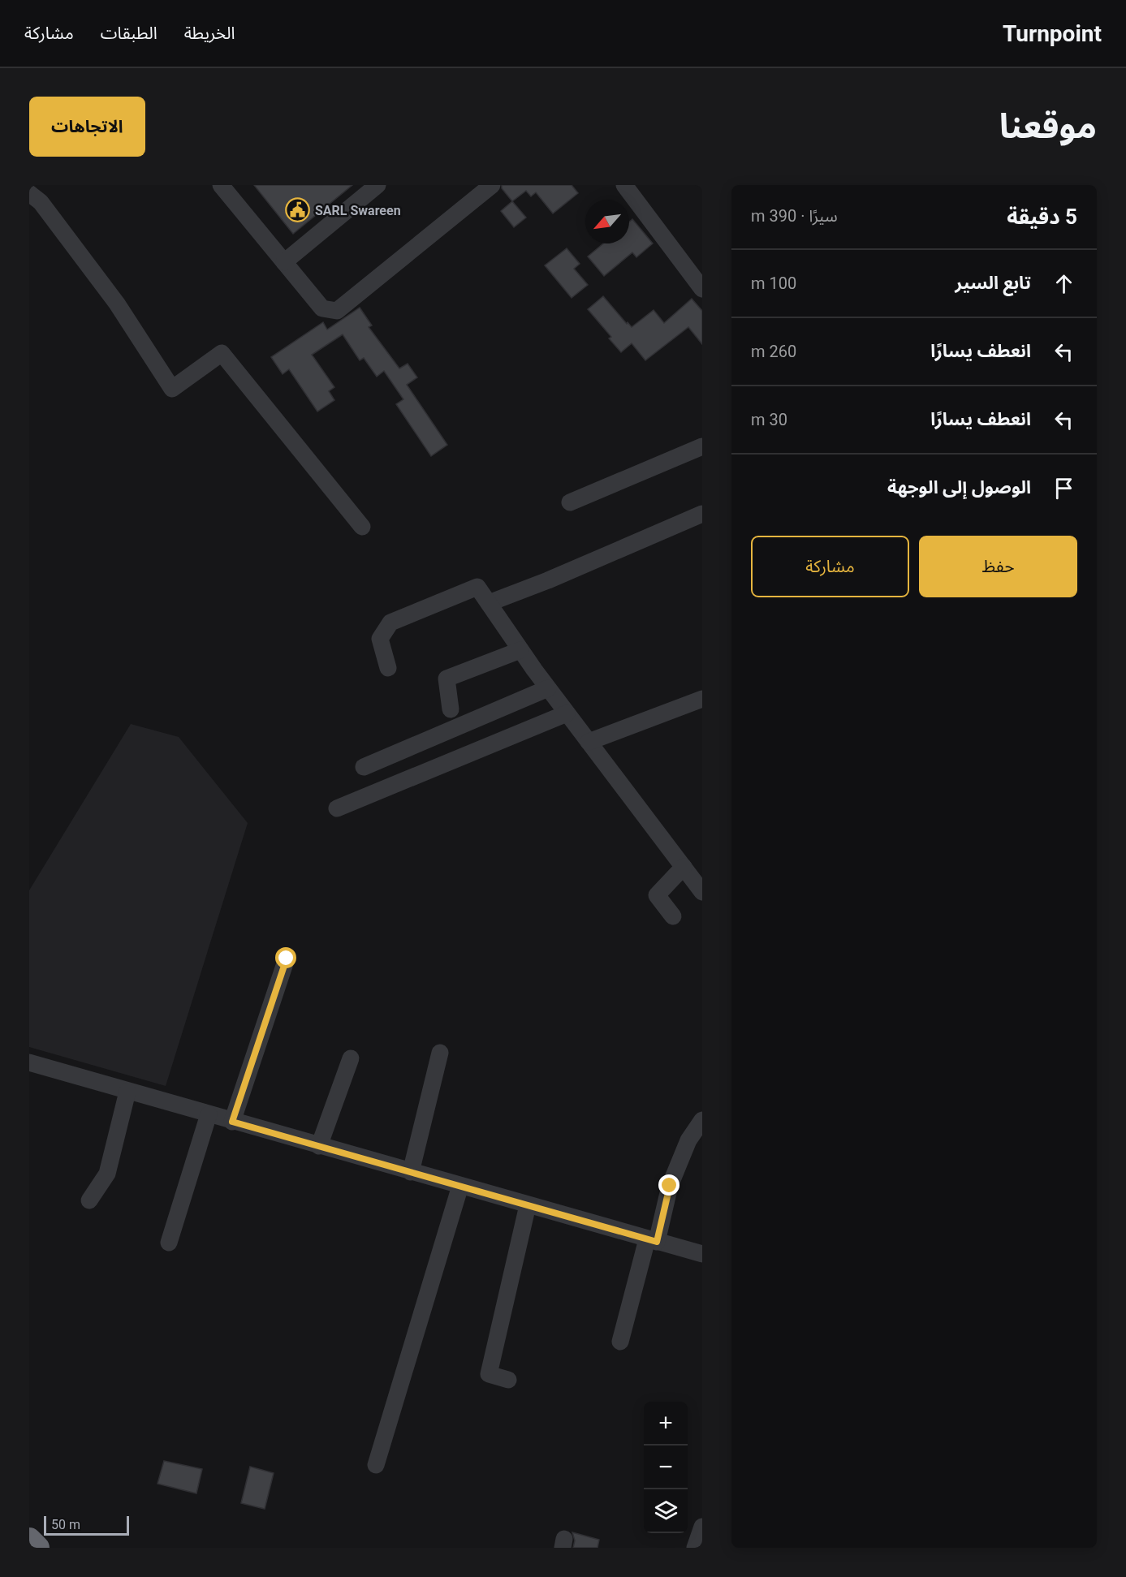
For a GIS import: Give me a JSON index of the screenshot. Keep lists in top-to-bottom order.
{
  "places": {
    "public building": ["SARL Swareen"]
  },
  "scale_bar": "50 m",
  "north": "bottom left",
  "page": {
    "header": "Turnpoint",
    "nav": ["الخريطة", "الطبقات", "مشاركة"],
    "title": "موقعنا",
    "buttons": [
      "الاتجاهات",
      ["حفظ", "مشاركة"]
    ],
    "heading": ["5 دقيقة", "سيرًا · 390 m"],
    "list": [
      ["تابع السير", "100 m"],
      ["انعطف يسارًا", "260 m"],
      ["انعطف يسارًا", "30 m"],
      "الوصول إلى الوجهة"
    ],
    "map_buttons": ["+", "−"],
    "scale": "50 m"
  }
}
